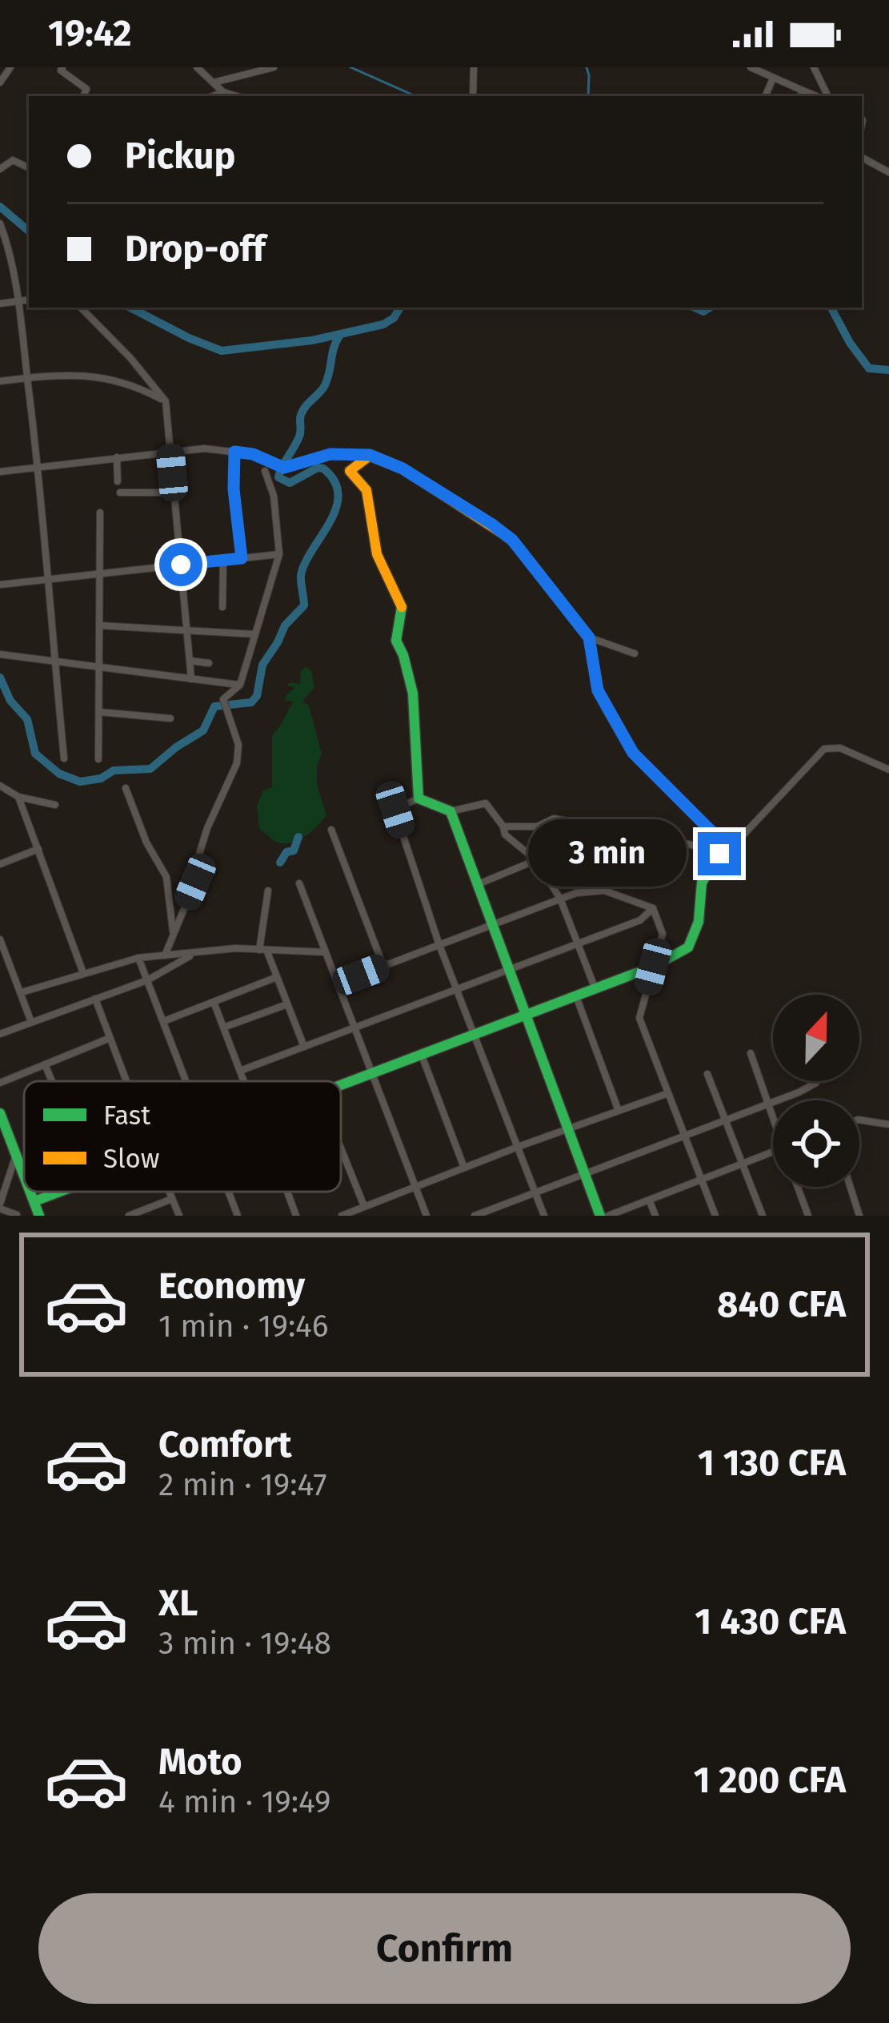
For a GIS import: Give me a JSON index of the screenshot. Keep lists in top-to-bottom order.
{
  "legend": ["Fast", "Slow"],
  "north": "top",
  "page": {
    "status": "19:42",
    "banner": ["Pickup", "Drop-off"],
    "bubble": "3 min",
    "list": [
      {
        "name": "Economy",
        "note": "1 min · 19:46",
        "value": "840 CFA"
      },
      {
        "name": "Comfort",
        "note": "2 min · 19:47",
        "value": "1 130 CFA"
      },
      {
        "name": "XL",
        "note": "3 min · 19:48",
        "value": "1 430 CFA"
      },
      {
        "name": "Moto",
        "note": "4 min · 19:49",
        "value": "1 200 CFA"
      }
    ],
    "buttons": "Confirm"
  }
}
